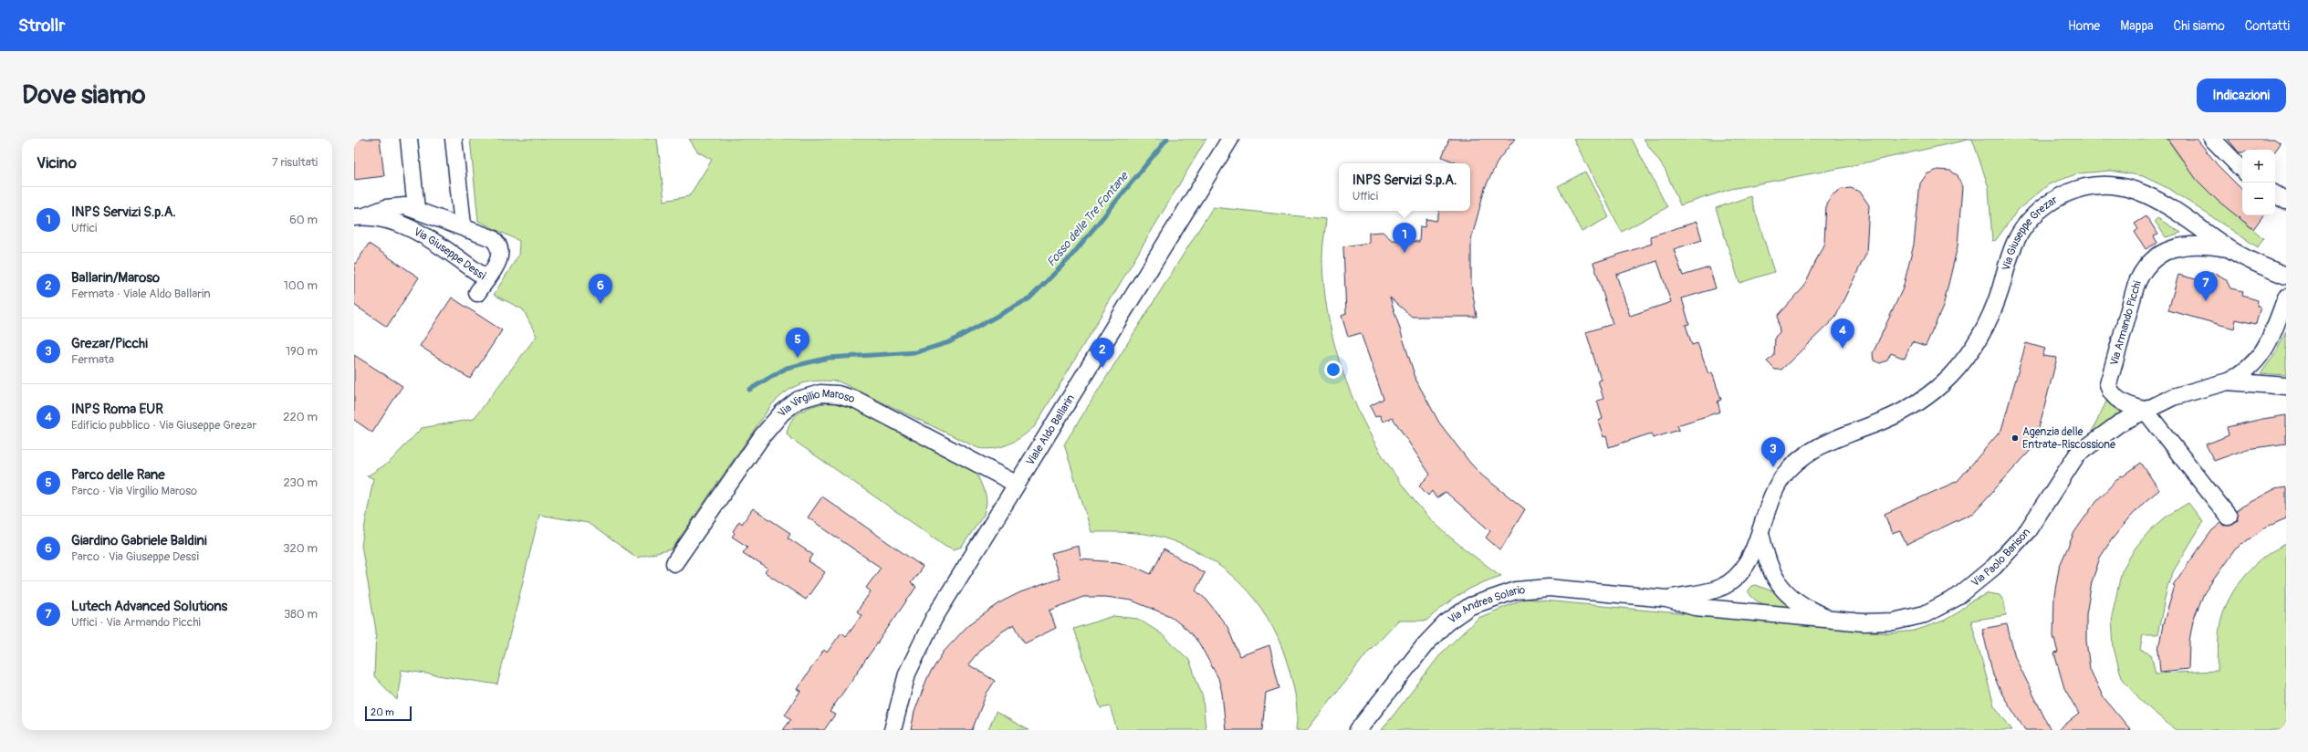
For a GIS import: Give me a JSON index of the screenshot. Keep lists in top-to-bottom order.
{
  "streets": {
    "street": [
      "Via Giuseppe Grezar",
      "Via Giuseppe Dessì",
      "Via Armando Picchi",
      "Via Virgilio Maroso",
      "Viale Aldo Ballarin",
      "Via Paolo Barison",
      "Via Andrea Solario"
    ]
  },
  "crossings": [
    ["Via Giuseppe Grezar", "Via Armando Picchi"],
    ["Via Armando Picchi", "Via Paolo Barison"],
    ["Via Virgilio Maroso", "Viale Aldo Ballarin"],
    ["Via Paolo Barison", "Via Andrea Solario"]
  ],
  "water": ["Fosso delle Tre Fontane"],
  "places": ["Agenzia delle Entrate-Riscossione"],
  "scale_bar": "20 m",
  "page": {
    "header": "Strollr",
    "nav": [
      "Home",
      "Mappa",
      "Chi siamo",
      "Contatti"
    ],
    "buttons": "Indicazioni",
    "title": "Dove siamo",
    "heading": ["Vicino", "7 risultati"],
    "map_buttons": ["+", "−"],
    "popup": ["INPS Servizi S.p.A.", "Uffici"],
    "list": [
      {
        "mark": "1",
        "name": "INPS Servizi S.p.A.",
        "note": "Uffici",
        "value": "60 m"
      },
      {
        "mark": "2",
        "name": "Ballarin/Maroso",
        "note": "Fermata · Viale Aldo Ballarin",
        "value": "100 m"
      },
      {
        "mark": "3",
        "name": "Grezar/Picchi",
        "note": "Fermata",
        "value": "190 m"
      },
      {
        "mark": "4",
        "name": "INPS Roma EUR",
        "note": "Edificio pubblico · Via Giuseppe Grezar",
        "value": "220 m"
      },
      {
        "mark": "5",
        "name": "Parco delle Rane",
        "note": "Parco · Via Virgilio Maroso",
        "value": "230 m"
      },
      {
        "mark": "6",
        "name": "Giardino Gabriele Baldini",
        "note": "Parco · Via Giuseppe Dessì",
        "value": "320 m"
      },
      {
        "mark": "7",
        "name": "Lutech Advanced Solutions",
        "note": "Uffici · Via Armando Picchi",
        "value": "380 m"
      }
    ],
    "pins": [
      "1",
      "7",
      "6",
      "4",
      "5",
      "2",
      "3"
    ],
    "scale": "20 m"
  }
}
